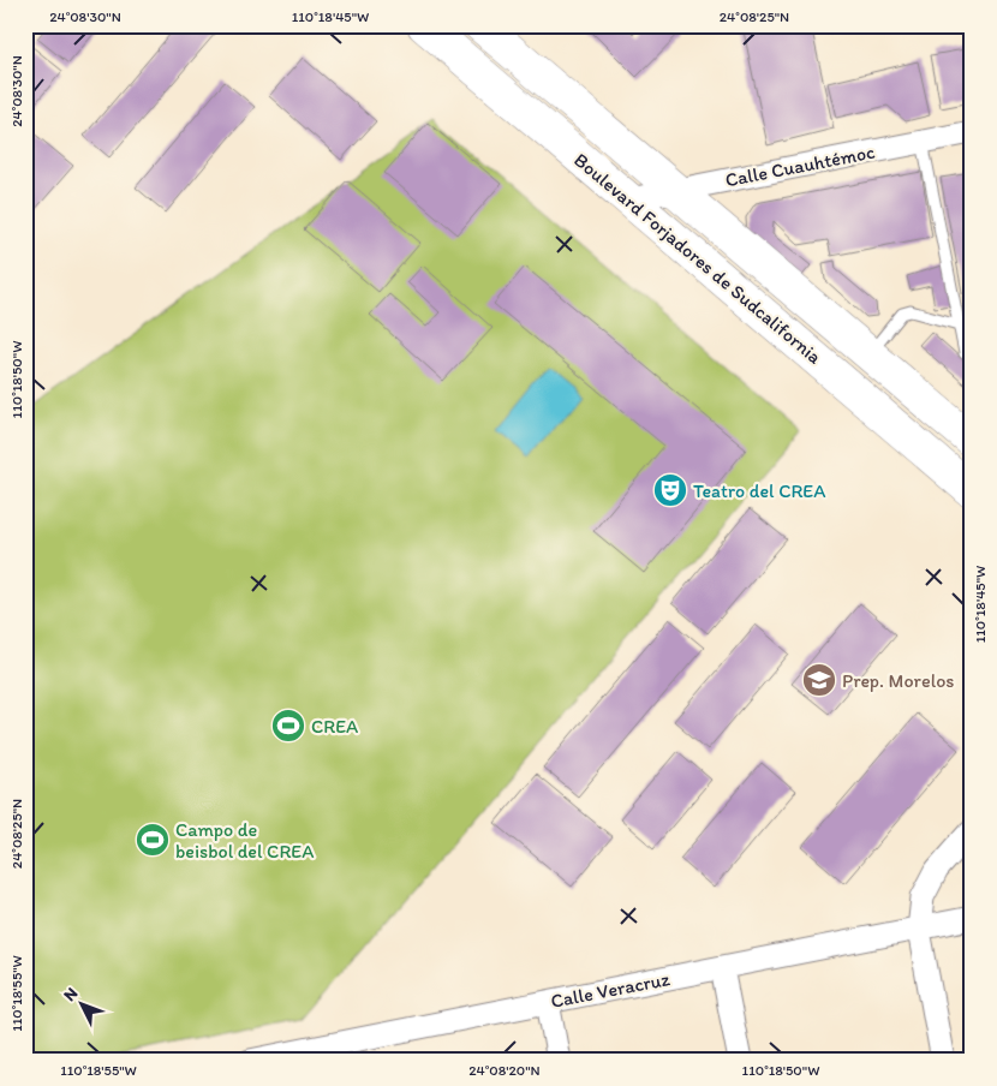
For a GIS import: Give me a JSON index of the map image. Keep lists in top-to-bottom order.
{
  "streets": {
    "main road": ["Boulevard Forjadores de Sudcalifornia"],
    "street": ["Calle Cuauhtémoc", "Calle Veracruz"]
  },
  "crossings": [
    ["Calle Cuauhtémoc", "Boulevard Forjadores de Sudcalifornia"]
  ],
  "places": {
    "theatre": ["Teatro del CREA"],
    "school or university": ["Prep. Morelos"],
    "sports": ["CREA", "Campo de beisbol del CREA"]
  },
  "north": "top left",
  "coordinates": [
    "24°08'30\"N",
    "110°18'45\"W",
    "24°08'25\"N",
    "110°18'50\"W",
    "110°18'55\"W",
    "24°08'20\"N"
  ]
}
